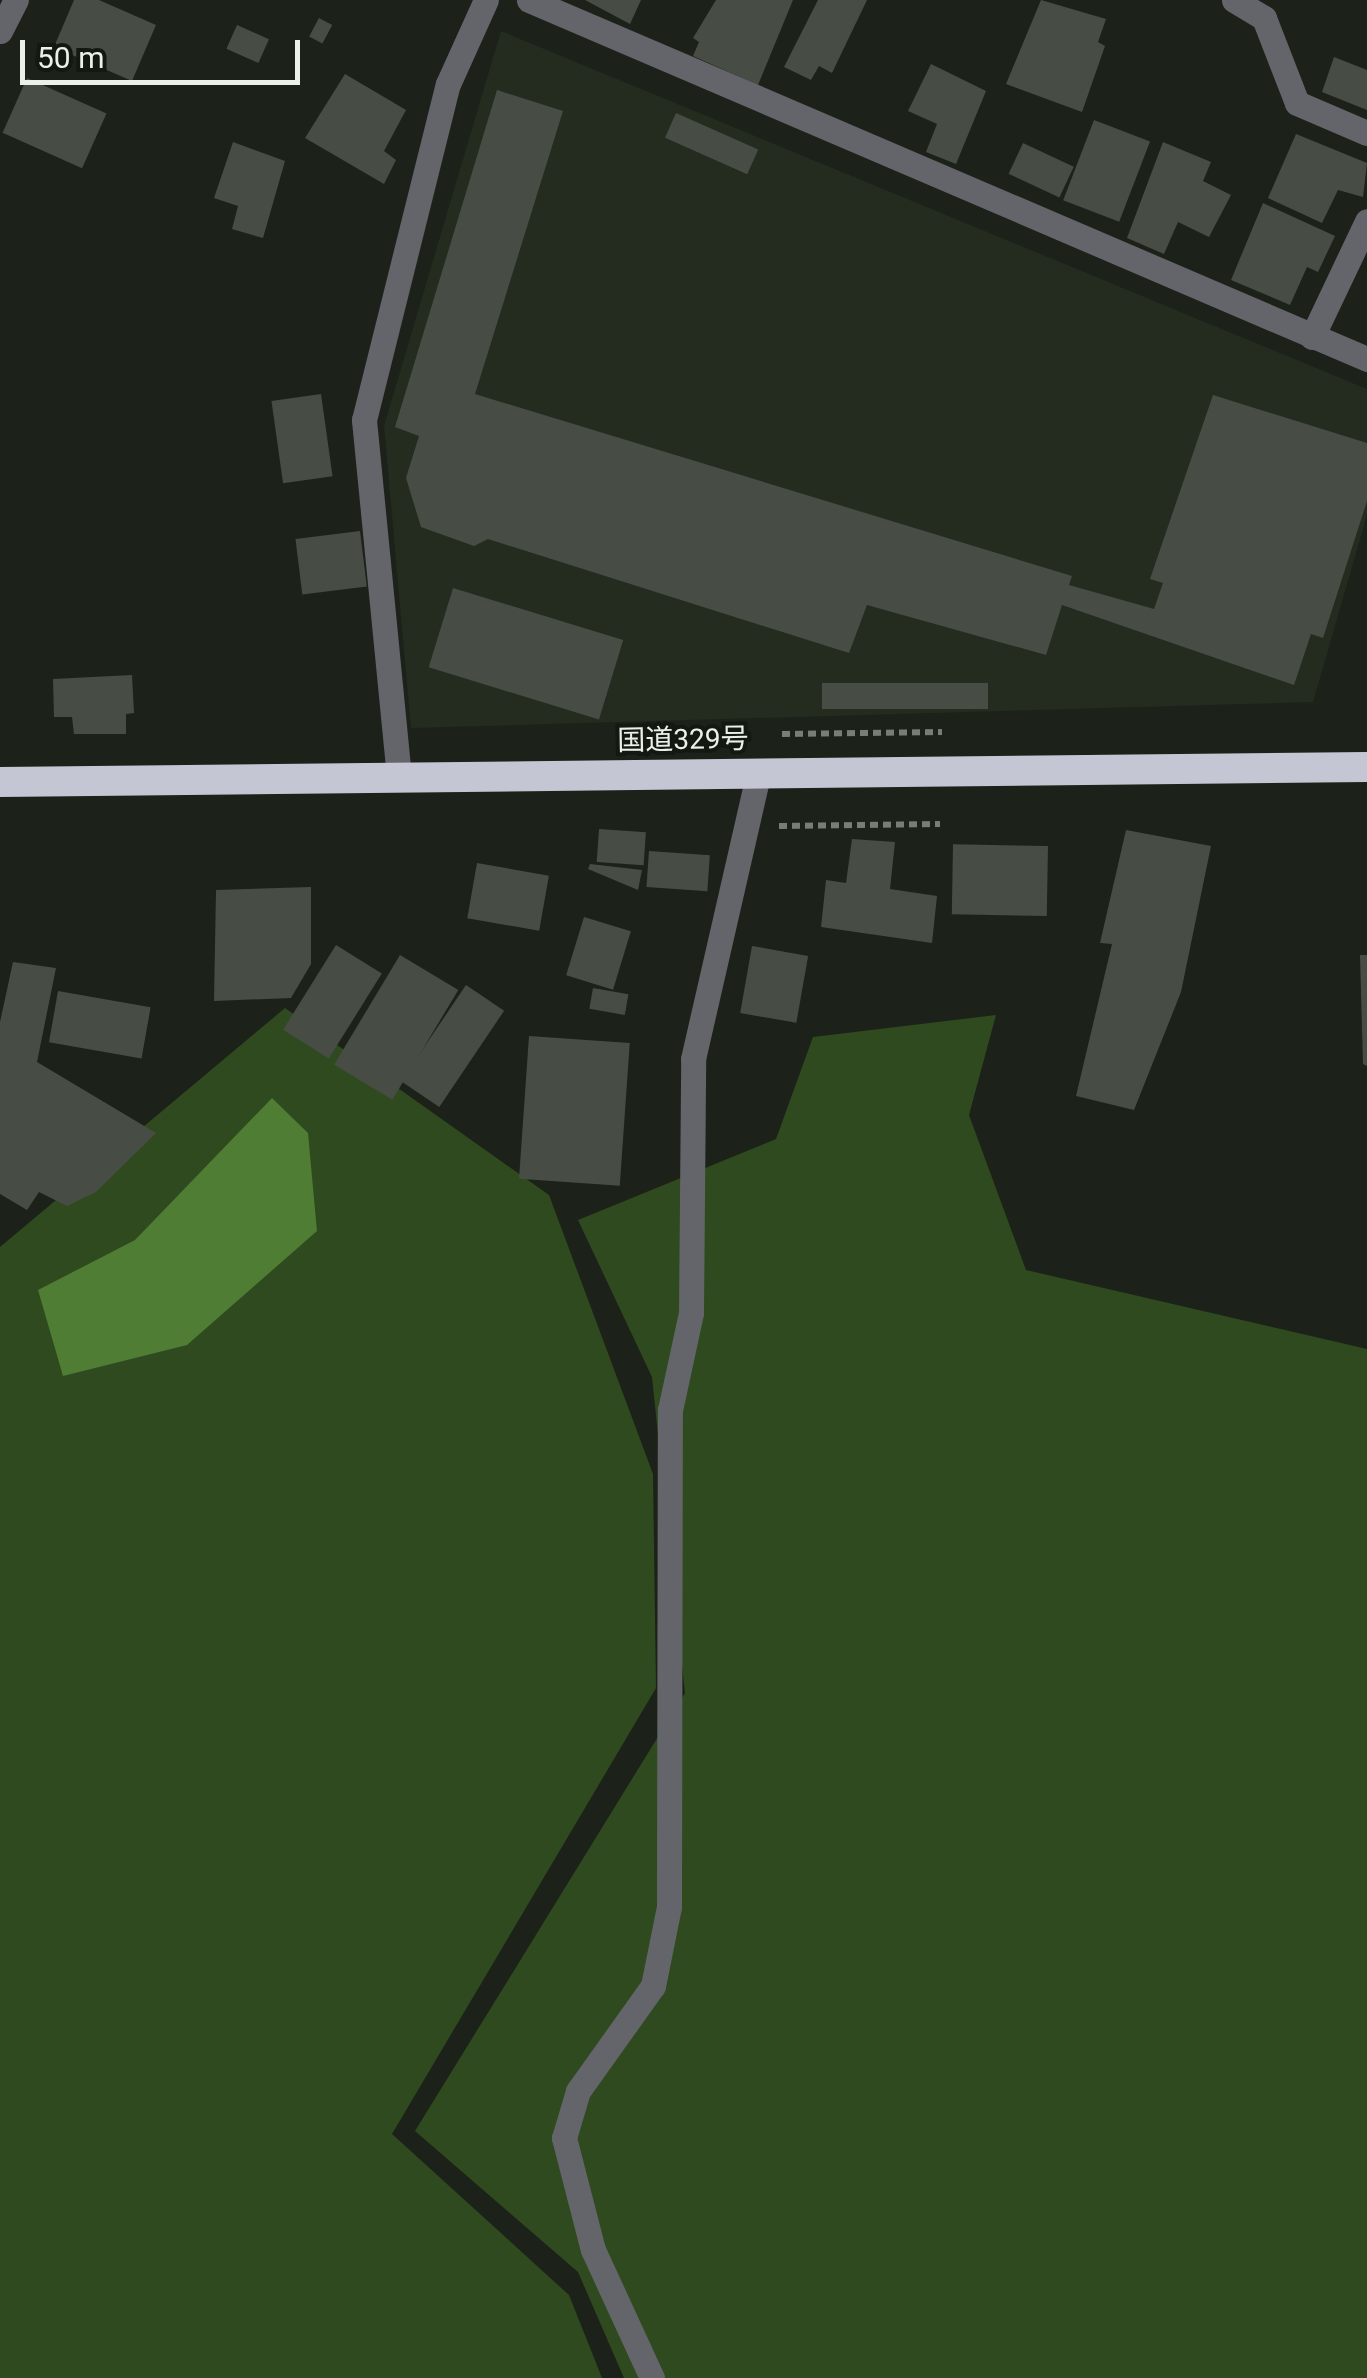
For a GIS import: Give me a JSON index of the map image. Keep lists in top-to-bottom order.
{
  "streets": {
    "highway": ["国道329号"]
  },
  "scale_bar": "50 m"
}
